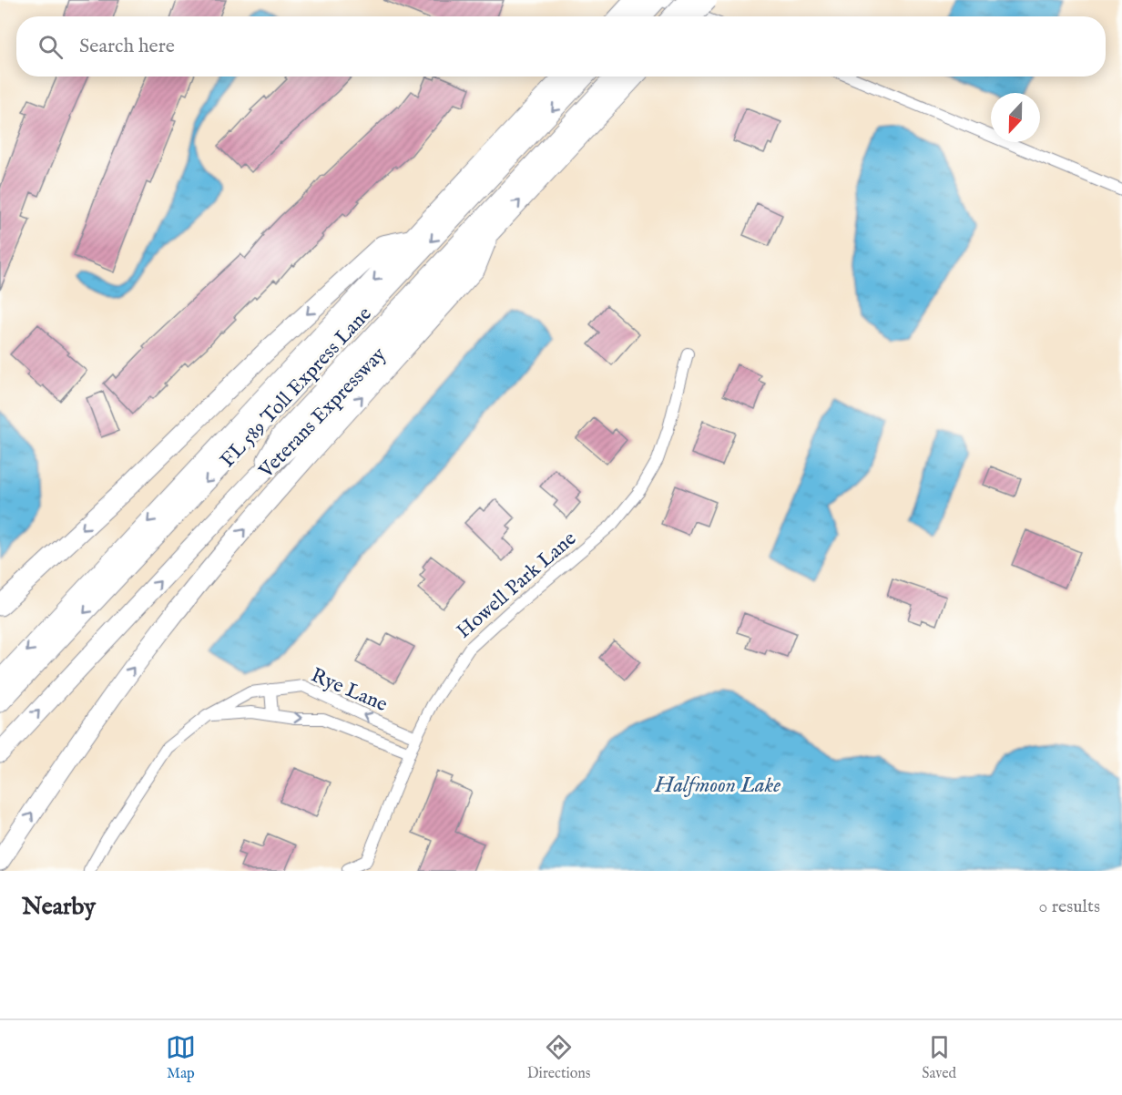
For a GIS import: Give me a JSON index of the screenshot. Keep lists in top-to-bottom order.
{
  "streets": {
    "highway": ["FL 589 Toll Express Lane", "Veterans Expressway"],
    "street": ["Howell Park Lane", "Rye Lane"]
  },
  "crossings": [
    ["FL 589 Toll Express Lane", "Veterans Expressway"],
    ["Howell Park Lane", "Rye Lane"]
  ],
  "water": ["Halfmoon Lake"],
  "north": "bottom",
  "page": {
    "search": "Search here",
    "heading": ["Nearby", "0 results"],
    "nav": ["Map", "Directions", "Saved"]
  }
}
